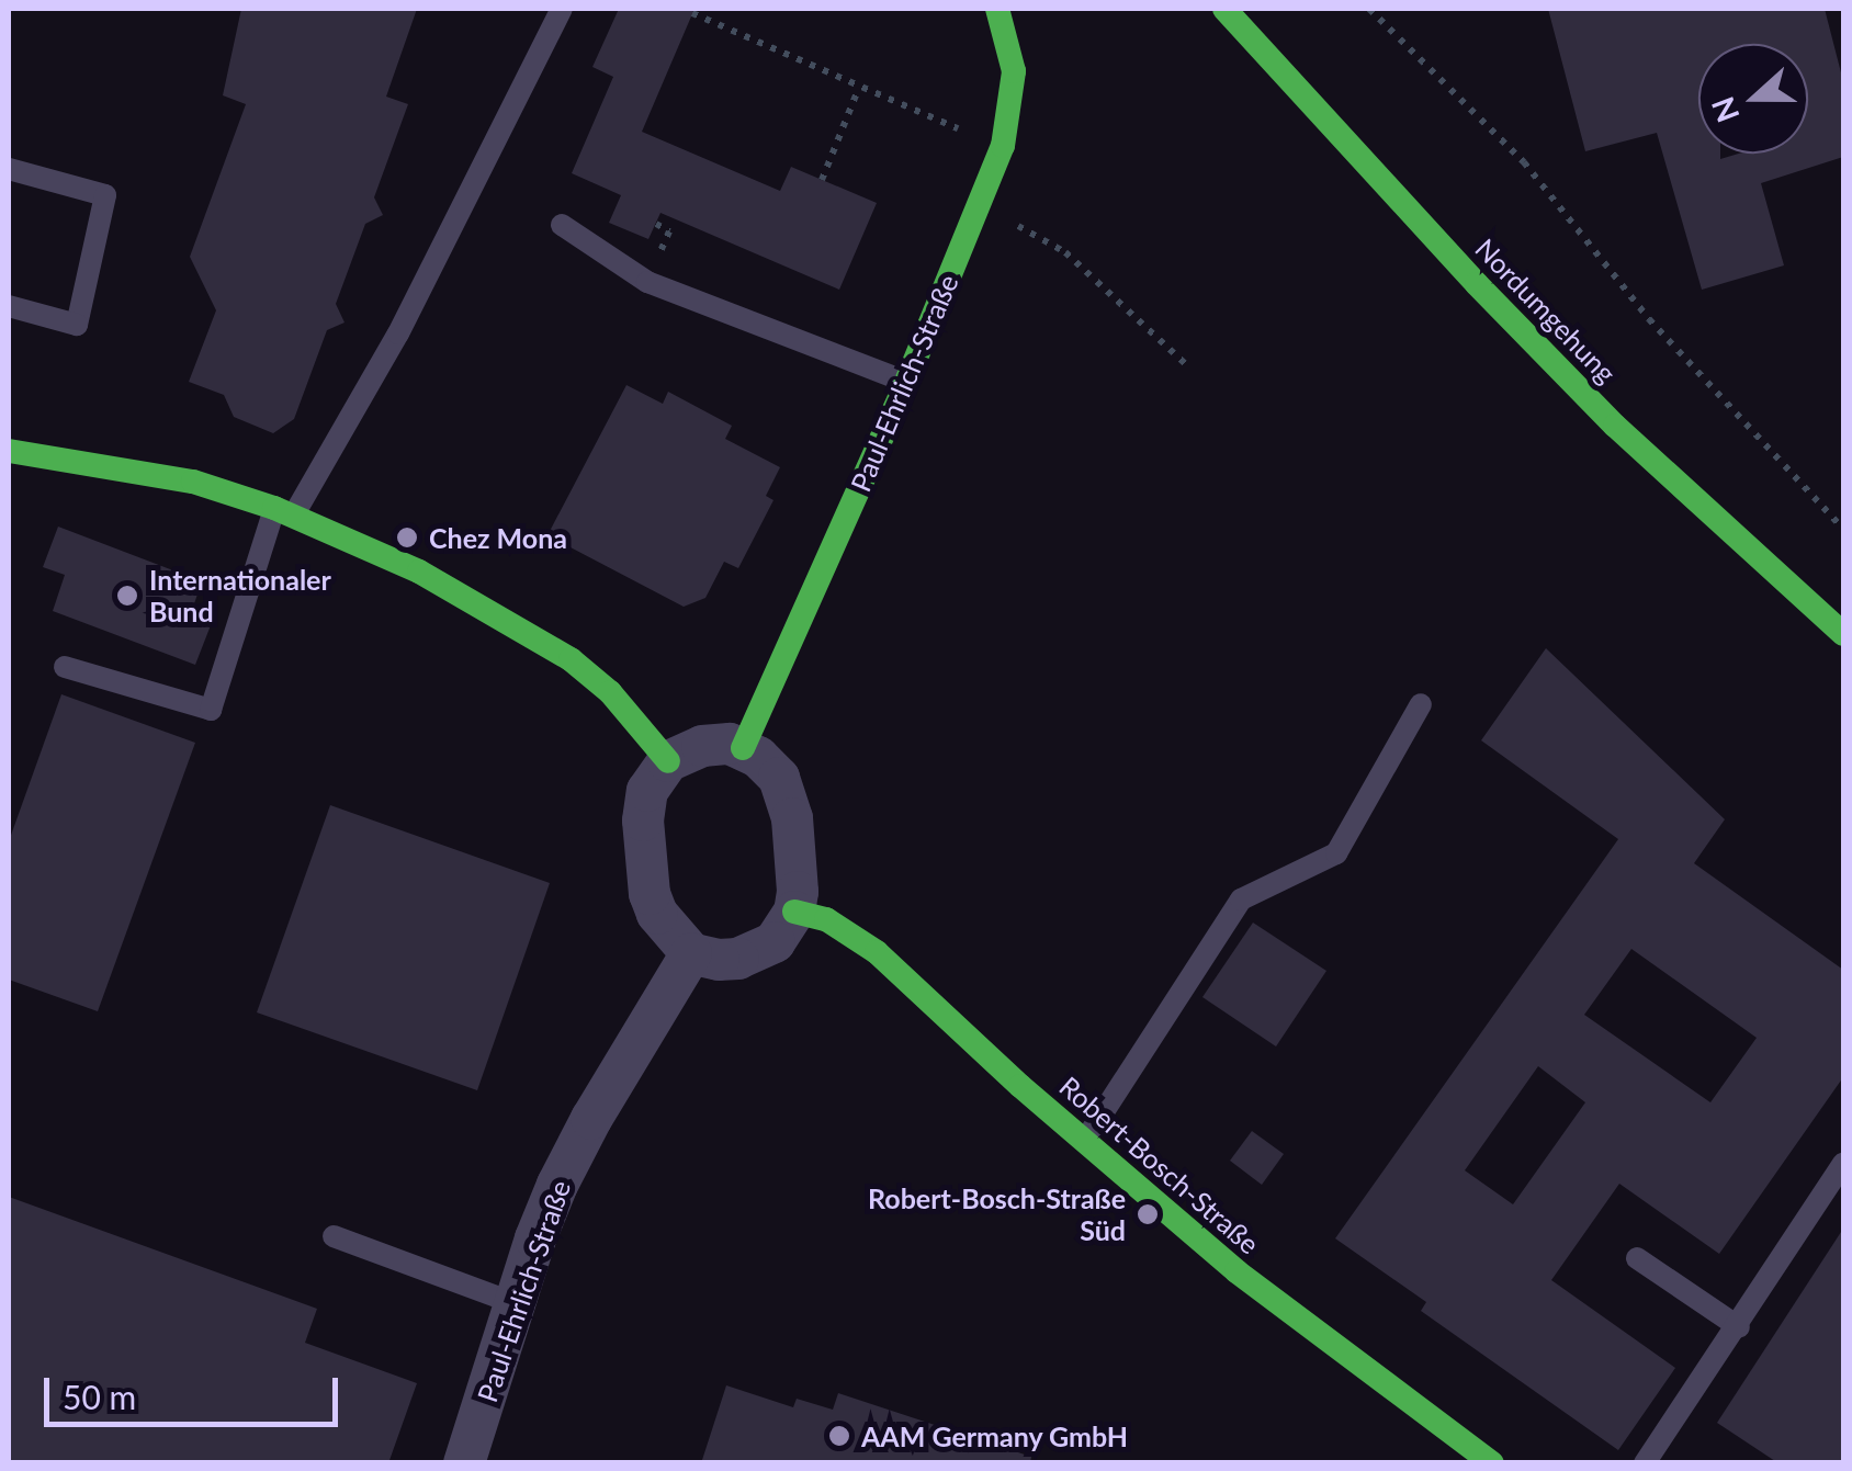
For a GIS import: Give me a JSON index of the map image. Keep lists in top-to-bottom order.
{
  "streets": {
    "street": ["Nordumgehung", "Paul-Ehrlich-Straße", "Robert-Bosch-Straße"]
  },
  "crossings": [
    ["Paul-Ehrlich-Straße", "Robert-Bosch-Straße"]
  ],
  "places": [
    "Chez Mona",
    "Internationaler Bund",
    "Robert-Bosch-Straße Süd",
    "AAM Germany GmbH"
  ],
  "scale_bar": "50 m",
  "north": "left"
}
